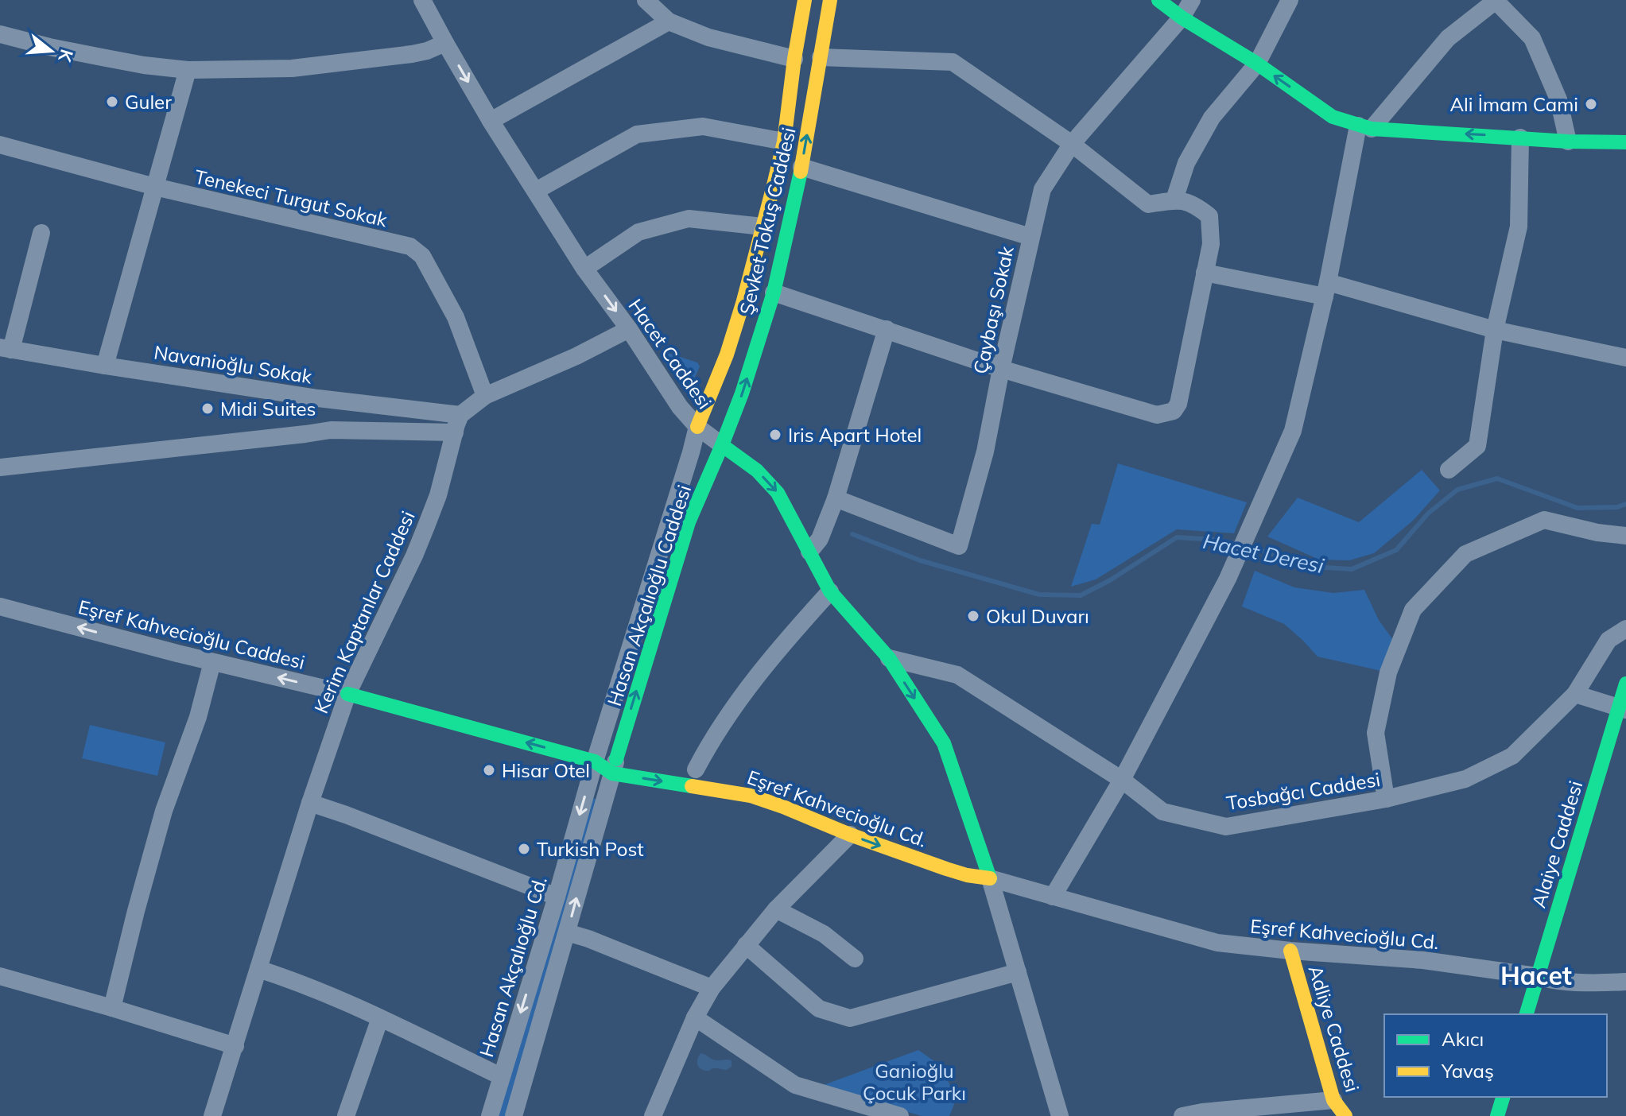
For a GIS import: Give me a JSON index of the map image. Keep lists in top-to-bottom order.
{
  "streets": {
    "street": [
      "Tenekeci Turgut Sokak",
      "Şevket Tokuş Caddesi",
      "Çaybaşı Sokak",
      "Hacet Caddesi",
      "Navanioğlu Sokak",
      "Hasan Akçalıoğlu Caddesi",
      "Kerim Kaptanlar Caddesi",
      "Eşref Kahvecioğlu Caddesi",
      "Tosbağcı Caddesi",
      "Eşref Kahvecioğlu Cd.",
      "Alaiye Caddesi",
      "Hasan Akçalıoğlu Cd.",
      "Adliye Caddesi"
    ]
  },
  "crossings": [
    ["Şevket Tokuş Caddesi", "Hacet Caddesi"],
    ["Şevket Tokuş Caddesi", "Hasan Akçalıoğlu Caddesi"],
    ["Şevket Tokuş Caddesi", "Hasan Akçalıoğlu Cd."],
    ["Hacet Caddesi", "Hasan Akçalıoğlu Caddesi"],
    ["Hacet Caddesi", "Tosbağcı Caddesi"],
    ["Hacet Caddesi", "Eşref Kahvecioğlu Cd."],
    ["Hacet Caddesi", "Hasan Akçalıoğlu Cd."],
    ["Navanioğlu Sokak", "Kerim Kaptanlar Caddesi"],
    ["Hasan Akçalıoğlu Caddesi", "Eşref Kahvecioğlu Cd."],
    ["Kerim Kaptanlar Caddesi", "Eşref Kahvecioğlu Caddesi"],
    ["Eşref Kahvecioğlu Caddesi", "Eşref Kahvecioğlu Cd."],
    ["Eşref Kahvecioğlu Caddesi", "Hasan Akçalıoğlu Cd."],
    ["Eşref Kahvecioğlu Cd.", "Alaiye Caddesi"],
    ["Eşref Kahvecioğlu Cd.", "Hasan Akçalıoğlu Cd."],
    ["Eşref Kahvecioğlu Cd.", "Adliye Caddesi"]
  ],
  "one_way": ["Hacet Caddesi", "Eşref Kahvecioğlu Caddesi"],
  "districts": ["Hacet"],
  "water": ["Hacet Deresi"],
  "parks": ["Ganioğlu Çocuk Parkı"],
  "places": [
    "Guler",
    "Ali İmam Cami",
    "Midi Suites",
    "Iris Apart Hotel",
    "Okul Duvarı",
    "Hisar Otel",
    "Turkish Post"
  ],
  "legend": ["Akıcı", "Yavaş"],
  "north": "right"
}
